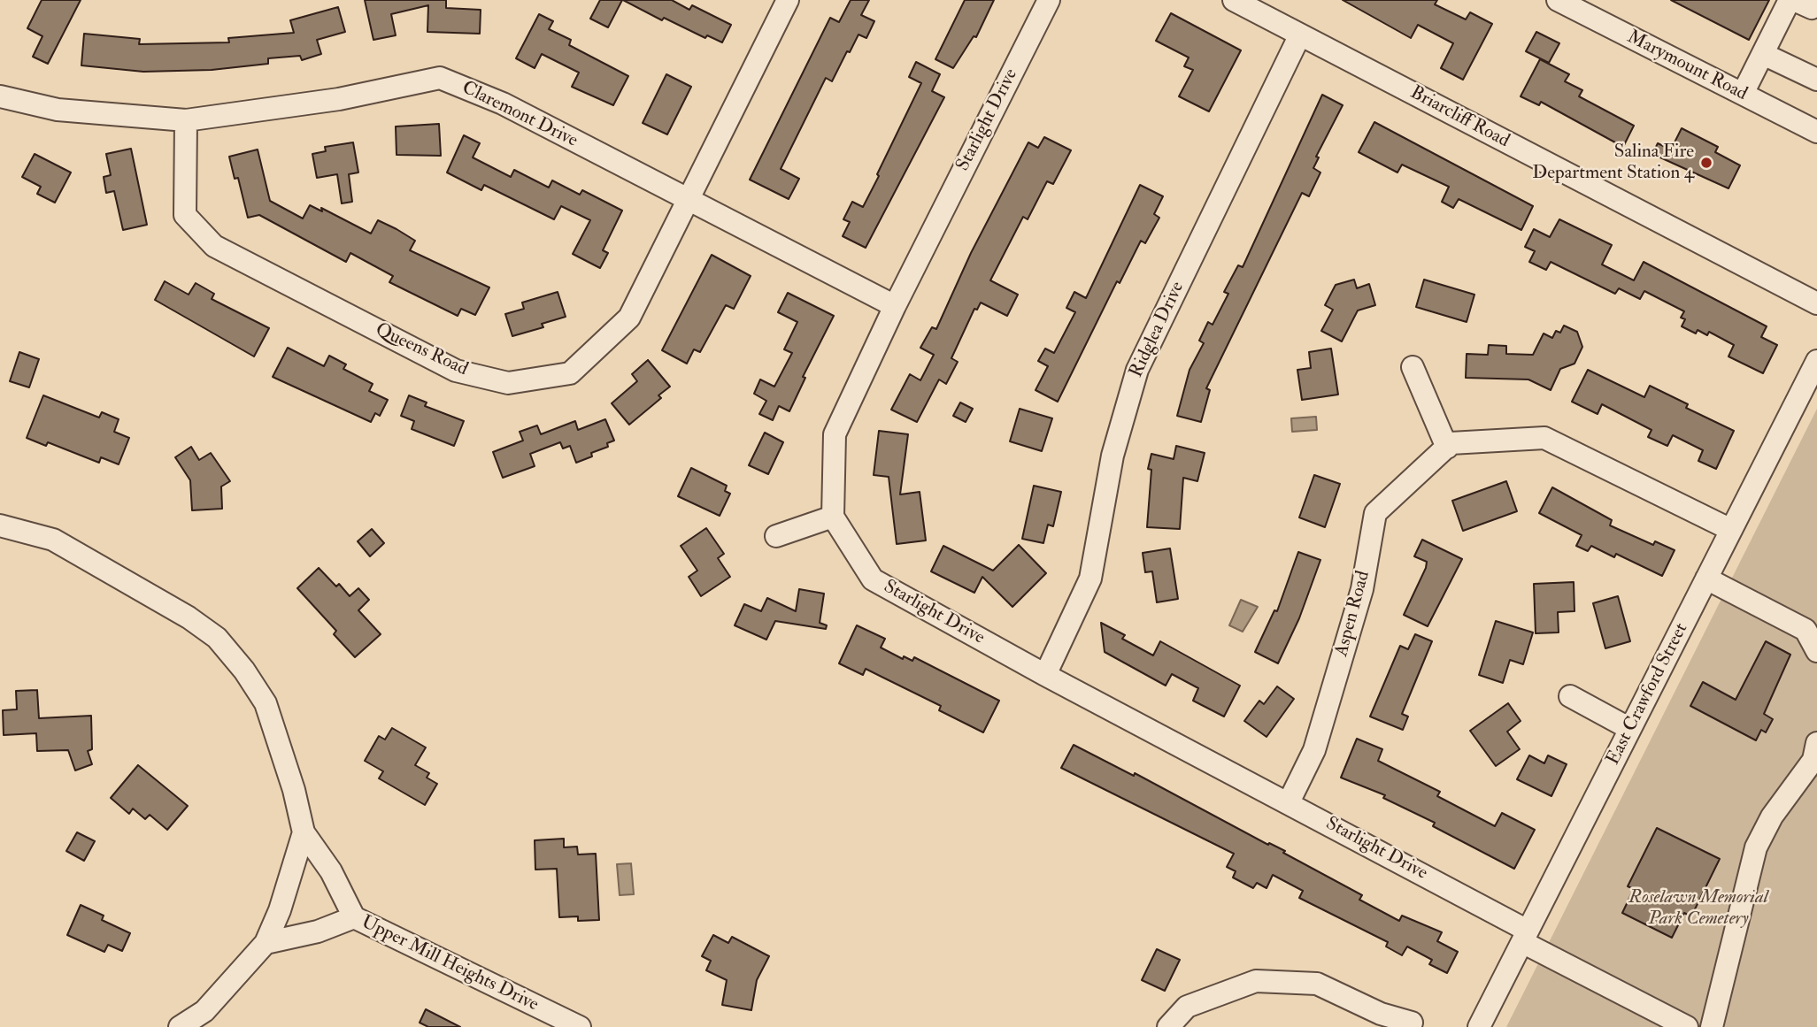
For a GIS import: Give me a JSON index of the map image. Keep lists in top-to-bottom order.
{
  "streets": {
    "street": [
      "Marymount Road",
      "Claremont Drive",
      "Briarcliff Road",
      "Starlight Drive",
      "Ridglea Drive",
      "Queens Road",
      "Aspen Road",
      "East Crawford Street",
      "Upper Mill Heights Drive"
    ]
  },
  "crossings": [
    ["Claremont Drive", "Starlight Drive"],
    ["Claremont Drive", "Queens Road"],
    ["Briarcliff Road", "Ridglea Drive"],
    ["Starlight Drive", "Ridglea Drive"],
    ["Starlight Drive", "Aspen Road"],
    ["Starlight Drive", "East Crawford Street"]
  ],
  "parks": ["Roselawn Memorial Park Cemetery"],
  "places": ["Salina Fire Department Station 4"]
}
